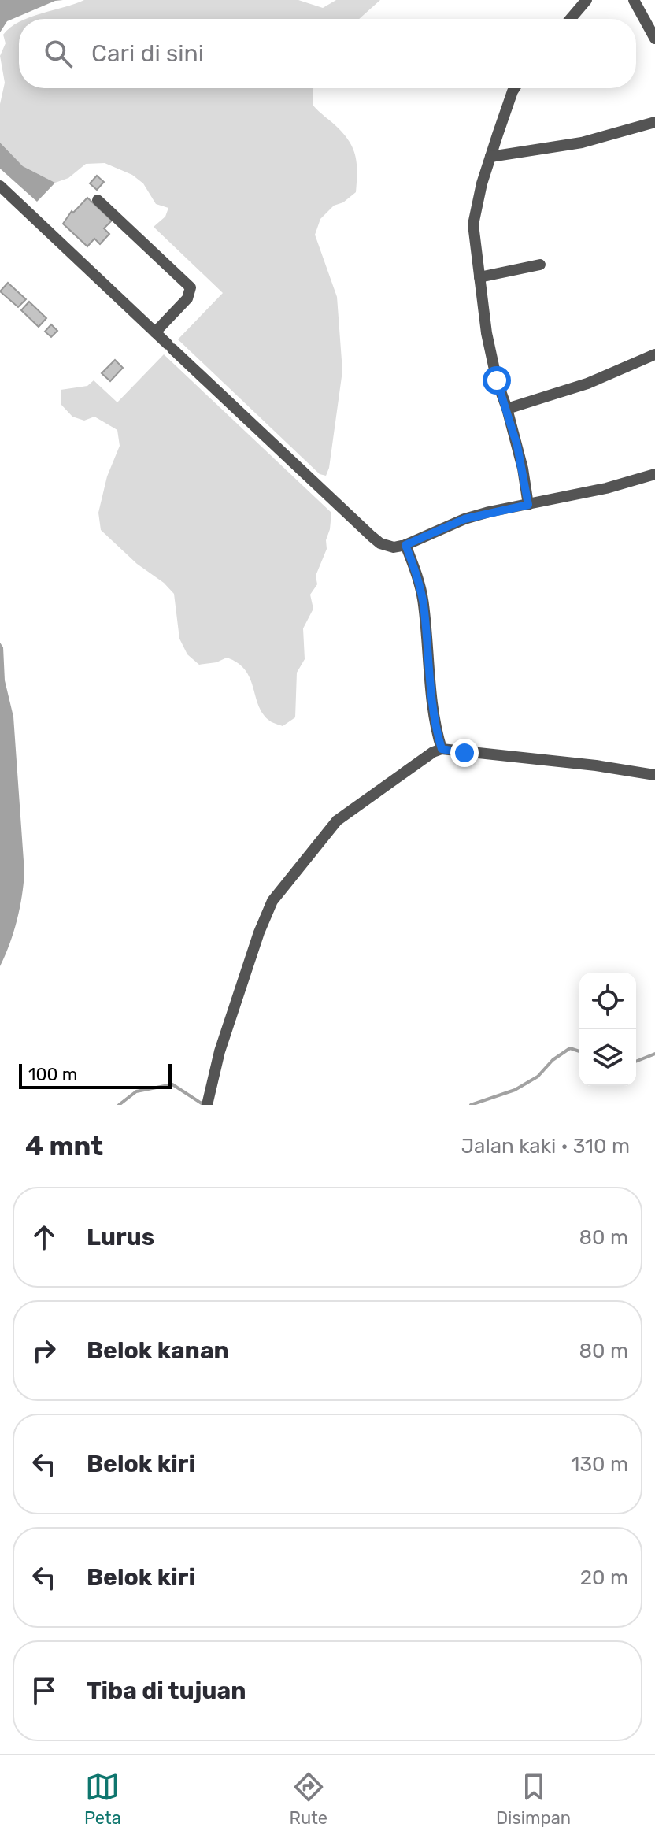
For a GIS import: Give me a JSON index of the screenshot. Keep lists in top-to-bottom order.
{
  "scale_bar": "100 m",
  "page": {
    "search": "Cari di sini",
    "scale": "100 m",
    "heading": ["4 mnt", "Jalan kaki · 310 m"],
    "list": [
      ["Lurus", "80 m"],
      ["Belok kanan", "80 m"],
      ["Belok kiri", "130 m"],
      ["Belok kiri", "20 m"],
      "Tiba di tujuan"
    ],
    "nav": ["Peta", "Rute", "Disimpan"]
  }
}
